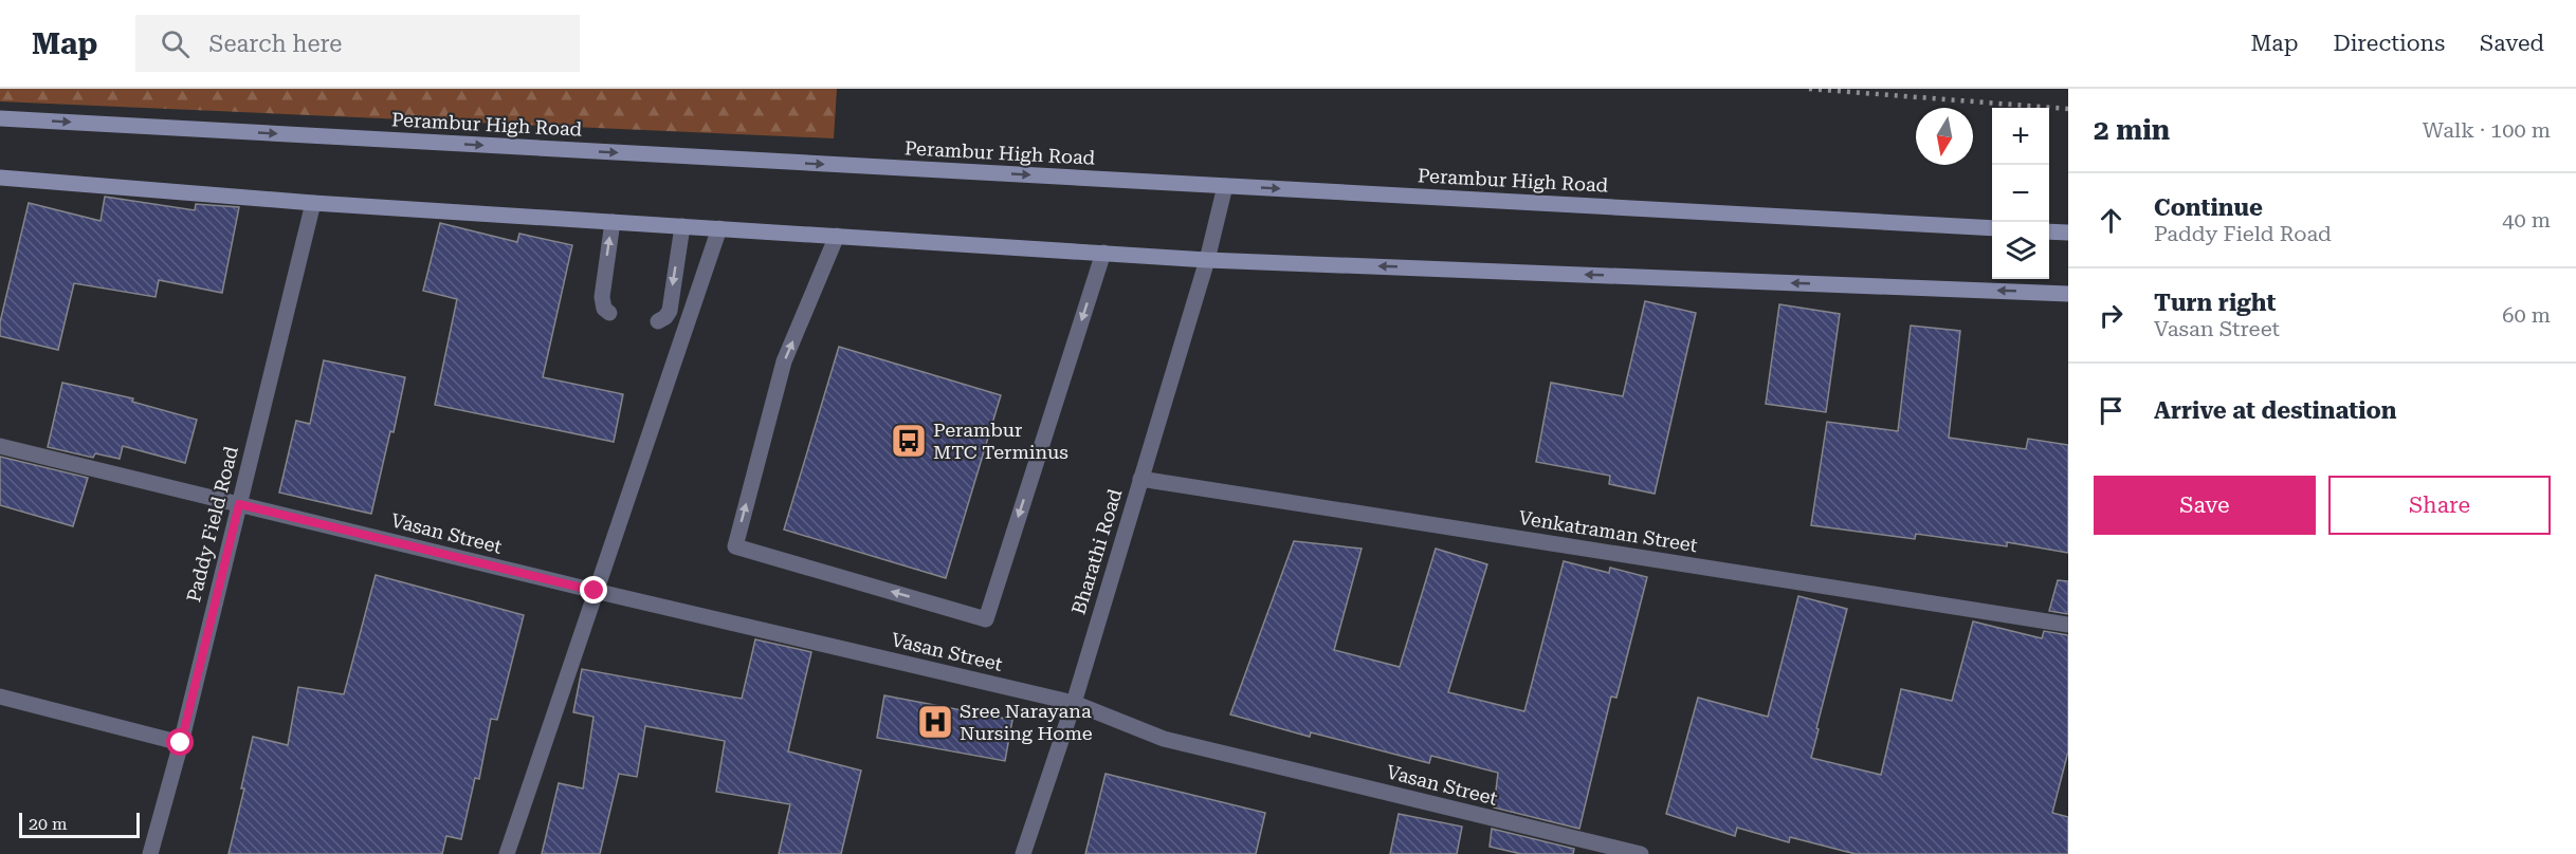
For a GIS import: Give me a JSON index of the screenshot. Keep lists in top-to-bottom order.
{
  "streets": {
    "main road": ["Perambur High Road"],
    "street": [
      "Paddy Field Road",
      "Venkatraman Street",
      "Vasan Street",
      "Bharathi Road"
    ]
  },
  "crossings": [
    ["Perambur High Road", "Bharathi Road"],
    ["Paddy Field Road", "Vasan Street"],
    ["Venkatraman Street", "Bharathi Road"],
    ["Vasan Street", "Bharathi Road"]
  ],
  "places": {
    "bus stop": ["Perambur MTC Terminus"],
    "hospital": ["Sree Narayana Nursing Home"]
  },
  "scale_bar": "20 m",
  "north": "bottom",
  "page": {
    "header": "Map",
    "search": "Search here",
    "nav": ["Map", "Directions", "Saved"],
    "heading": ["2 min", "Walk · 100 m"],
    "map_buttons": ["+", "−"],
    "list": [
      ["Continue", "Paddy Field Road", "40 m"],
      ["Turn right", "Vasan Street", "60 m"],
      "Arrive at destination"
    ],
    "buttons": ["Save", "Share"],
    "scale": "20 m"
  }
}
